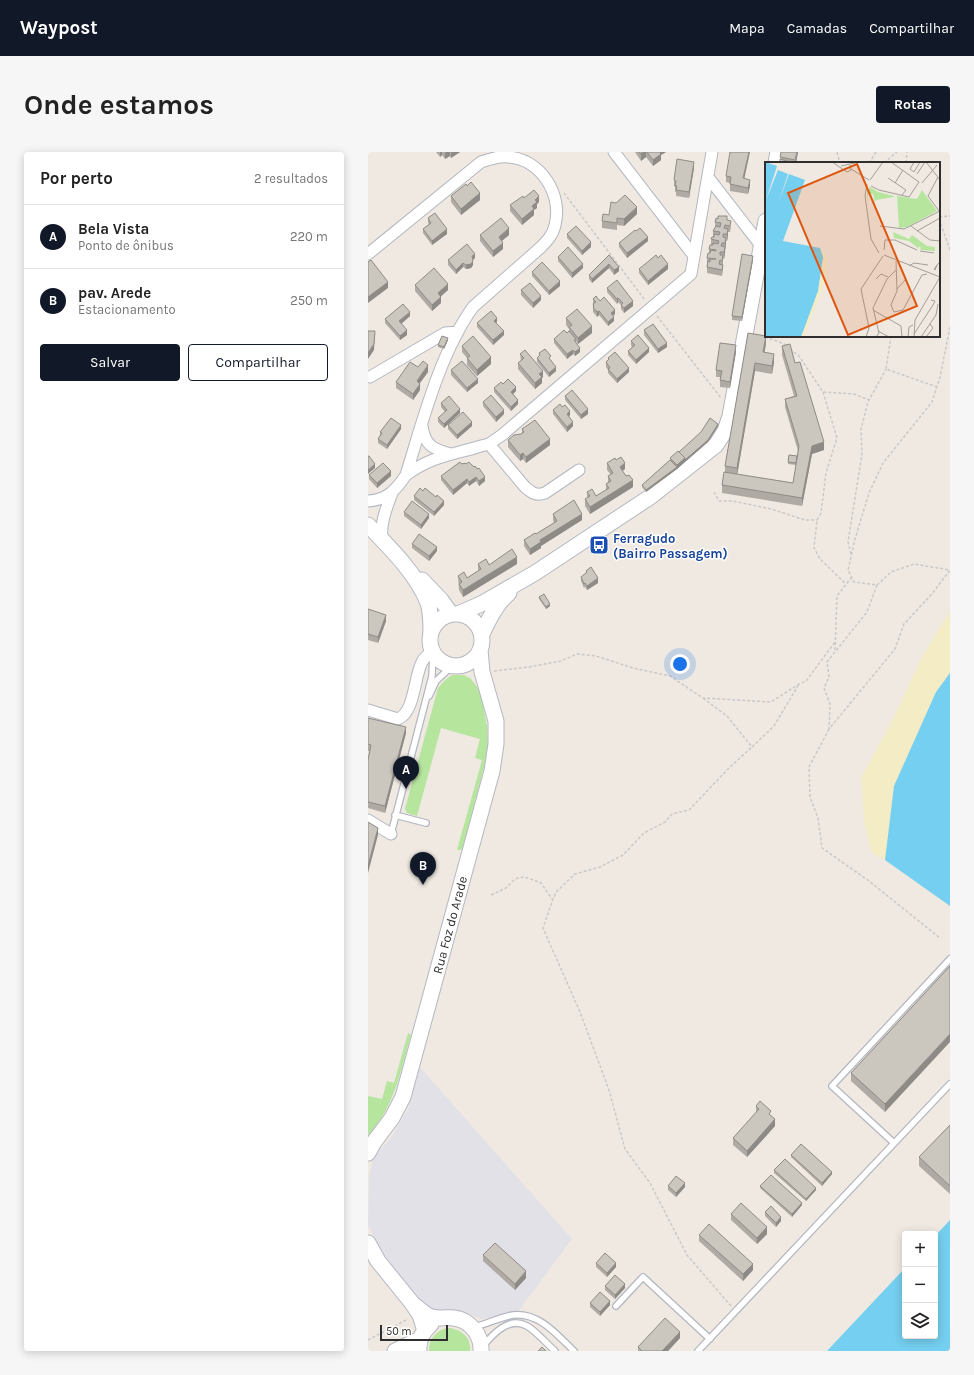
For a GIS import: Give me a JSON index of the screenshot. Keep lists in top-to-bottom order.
{
  "streets": {
    "street": ["Rua Foz do Arade"]
  },
  "places": {
    "bus stop": ["Ferragudo (Bairro Passagem)"]
  },
  "scale_bar": "50 m",
  "page": {
    "header": "Waypost",
    "nav": ["Mapa", "Camadas", "Compartilhar"],
    "buttons": [
      "Rotas",
      ["Salvar", "Compartilhar"]
    ],
    "title": "Onde estamos",
    "heading": ["Por perto", "2 resultados"],
    "list": [
      {
        "mark": "A",
        "name": "Bela Vista",
        "note": "Ponto de ônibus",
        "value": "220 m"
      },
      {
        "mark": "B",
        "name": "pav. Arede",
        "note": "Estacionamento",
        "value": "250 m"
      }
    ],
    "pins": ["A", "B"],
    "map_buttons": ["+", "−"],
    "scale": "50 m"
  }
}
